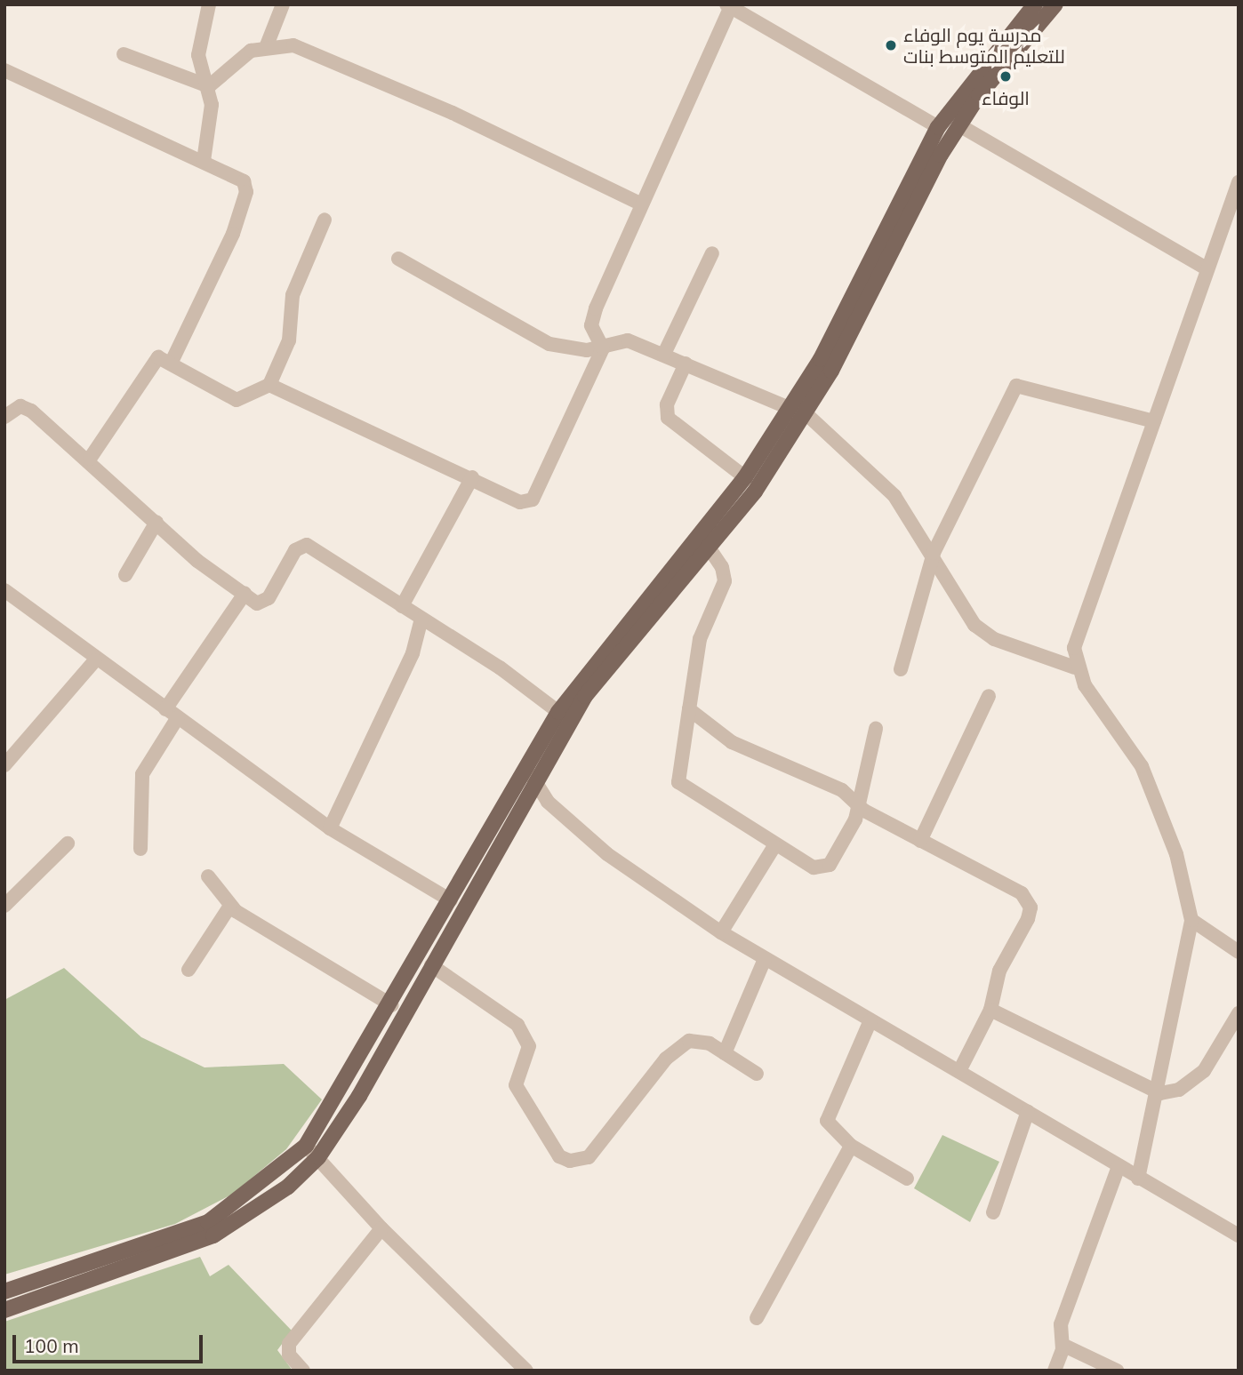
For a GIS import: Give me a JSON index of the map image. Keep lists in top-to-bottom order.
{
  "places": ["مدرسة يوم الوفاء للتعليم المتوسط بنات", "الوفاء"],
  "scale_bar": "100 m"
}
